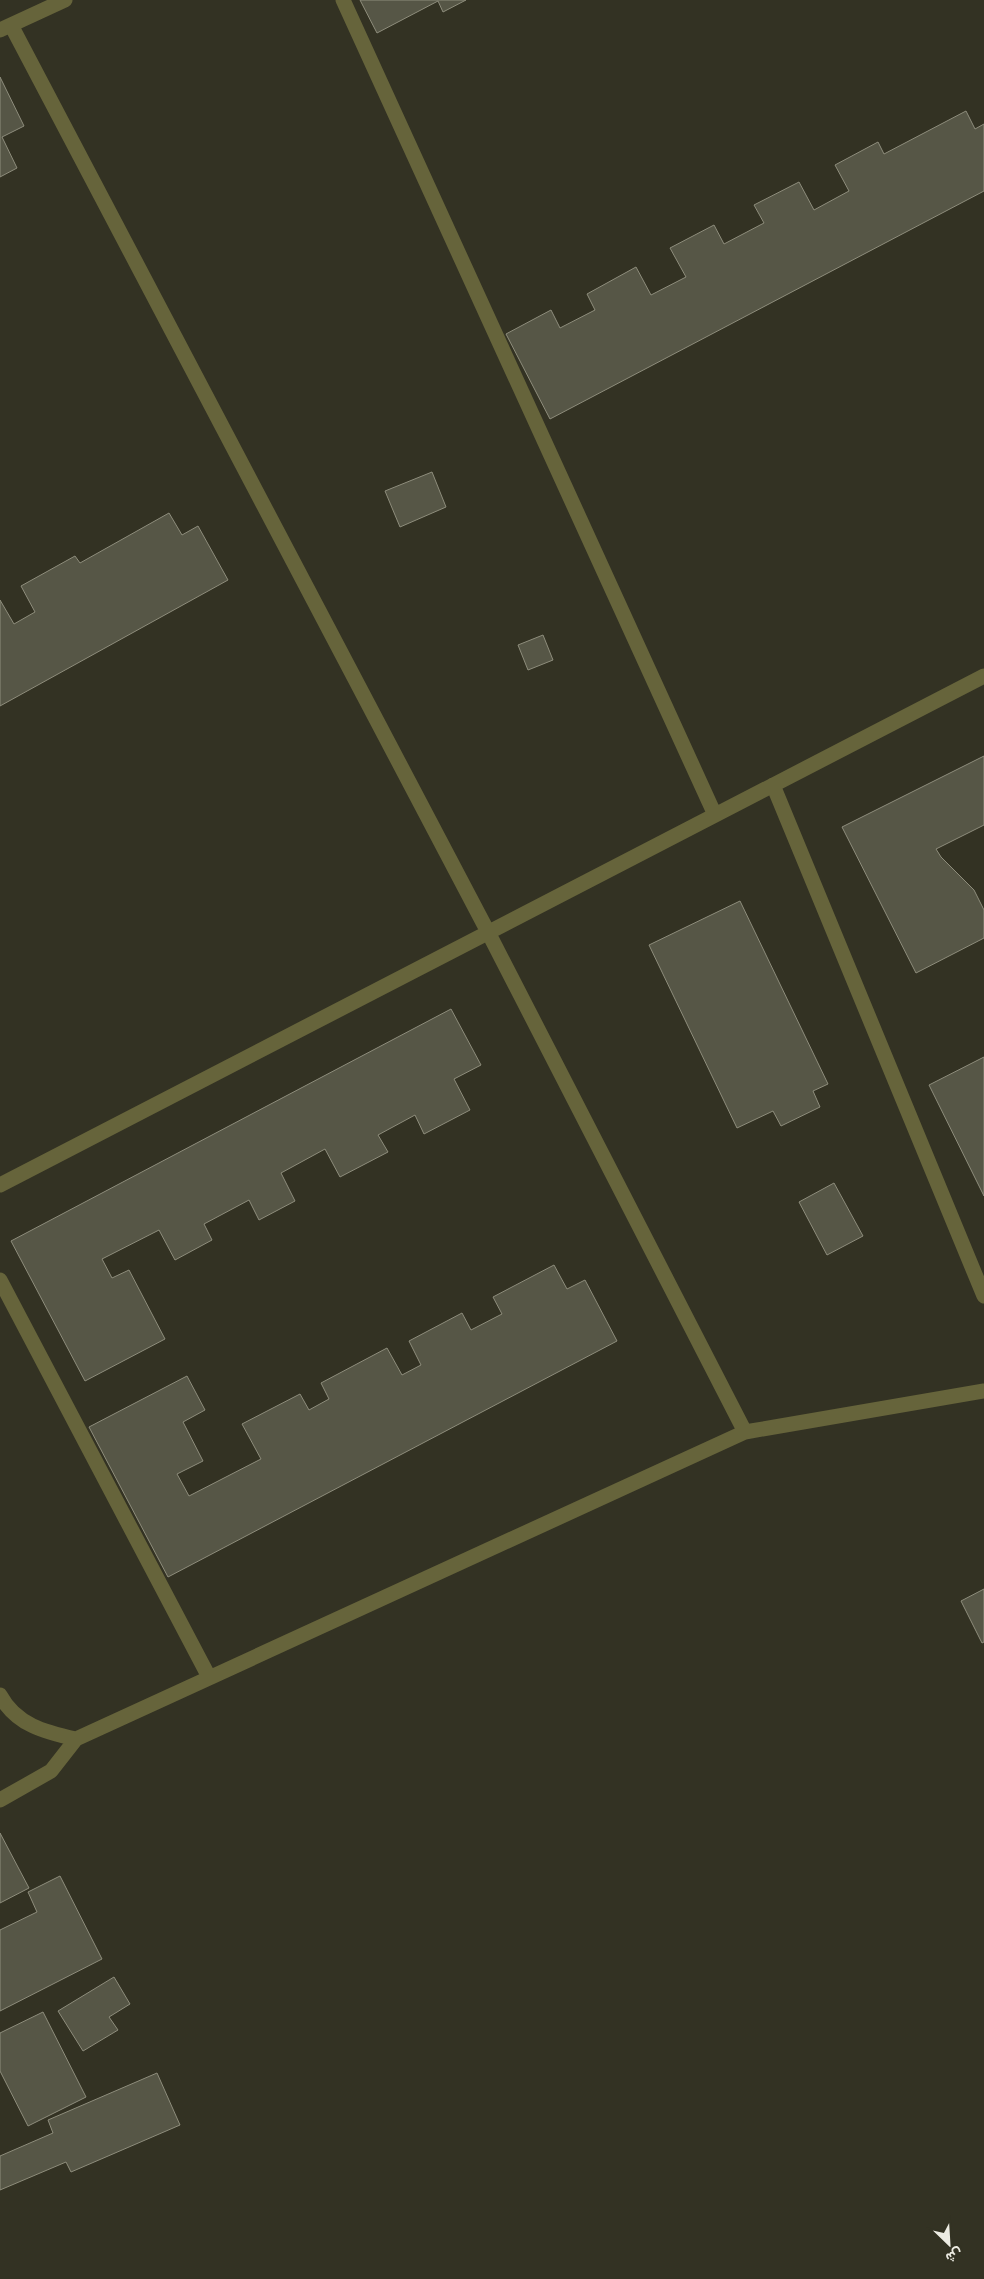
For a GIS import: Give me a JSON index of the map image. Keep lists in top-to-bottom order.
{
  "north": "bottom right"
}
